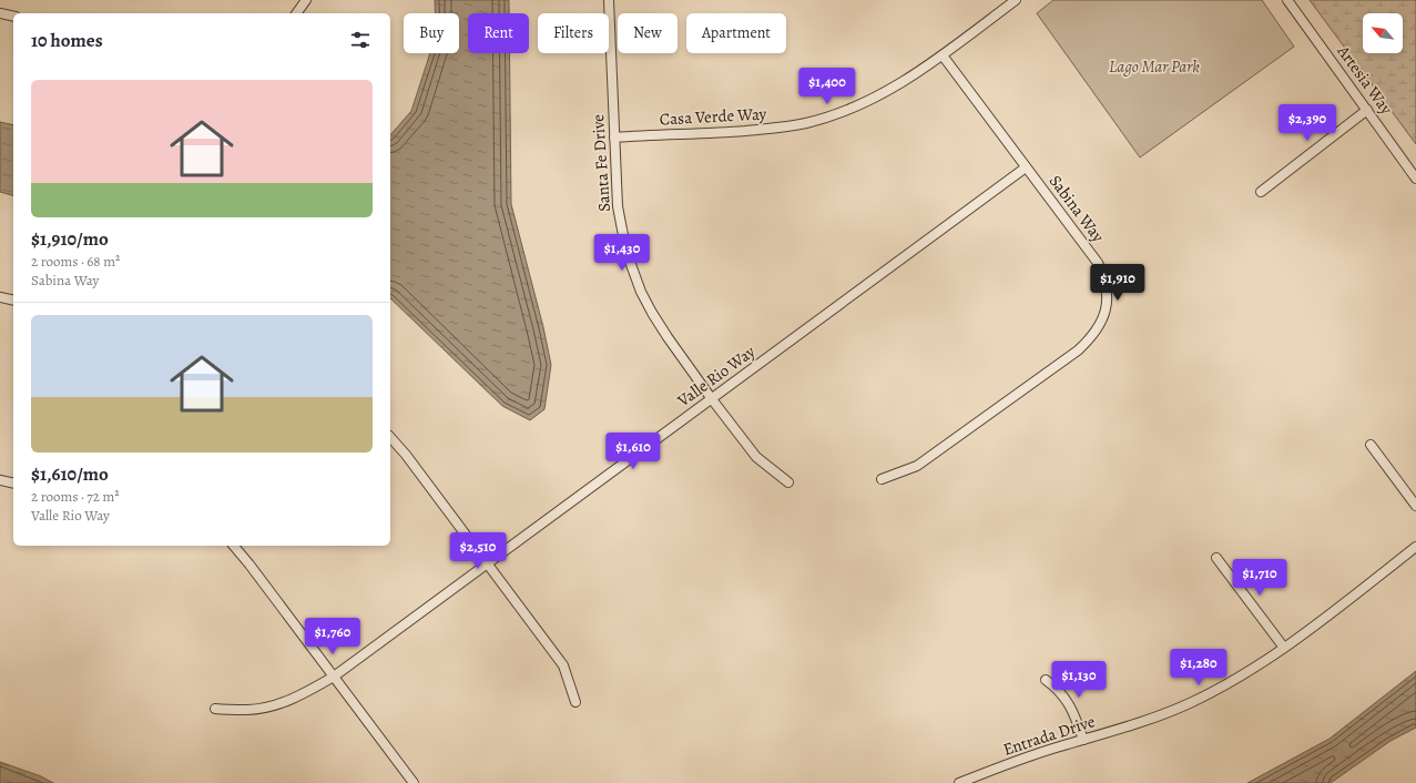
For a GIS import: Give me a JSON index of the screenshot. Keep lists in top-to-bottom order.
{
  "streets": {
    "street": [
      "Artesia Way",
      "Casa Verde Way",
      "Santa Fe Drive",
      "Sabina Way",
      "Valle Rio Way",
      "Entrada Drive"
    ]
  },
  "crossings": [
    ["Casa Verde Way", "Santa Fe Drive"],
    ["Casa Verde Way", "Sabina Way"],
    ["Santa Fe Drive", "Valle Rio Way"],
    ["Sabina Way", "Valle Rio Way"]
  ],
  "parks": ["Lago Mar Park"],
  "north": "top left",
  "page": {
    "chip": [
      "Buy",
      "Rent",
      "Filters",
      "New",
      "Apartment"
    ],
    "heading": "10 homes",
    "list": [
      {
        "name": "$1,910/mo",
        "note": "2 rooms · 68 m² · Sabina Way"
      },
      {
        "name": "$1,610/mo",
        "note": "2 rooms · 72 m² · Valle Rio Way"
      }
    ],
    "price": [
      "$1,400",
      "$2,390",
      "$1,430",
      "$1,910",
      "$1,610",
      "$2,510",
      "$1,710",
      "$1,760",
      "$1,280",
      "$1,130"
    ]
  }
}
